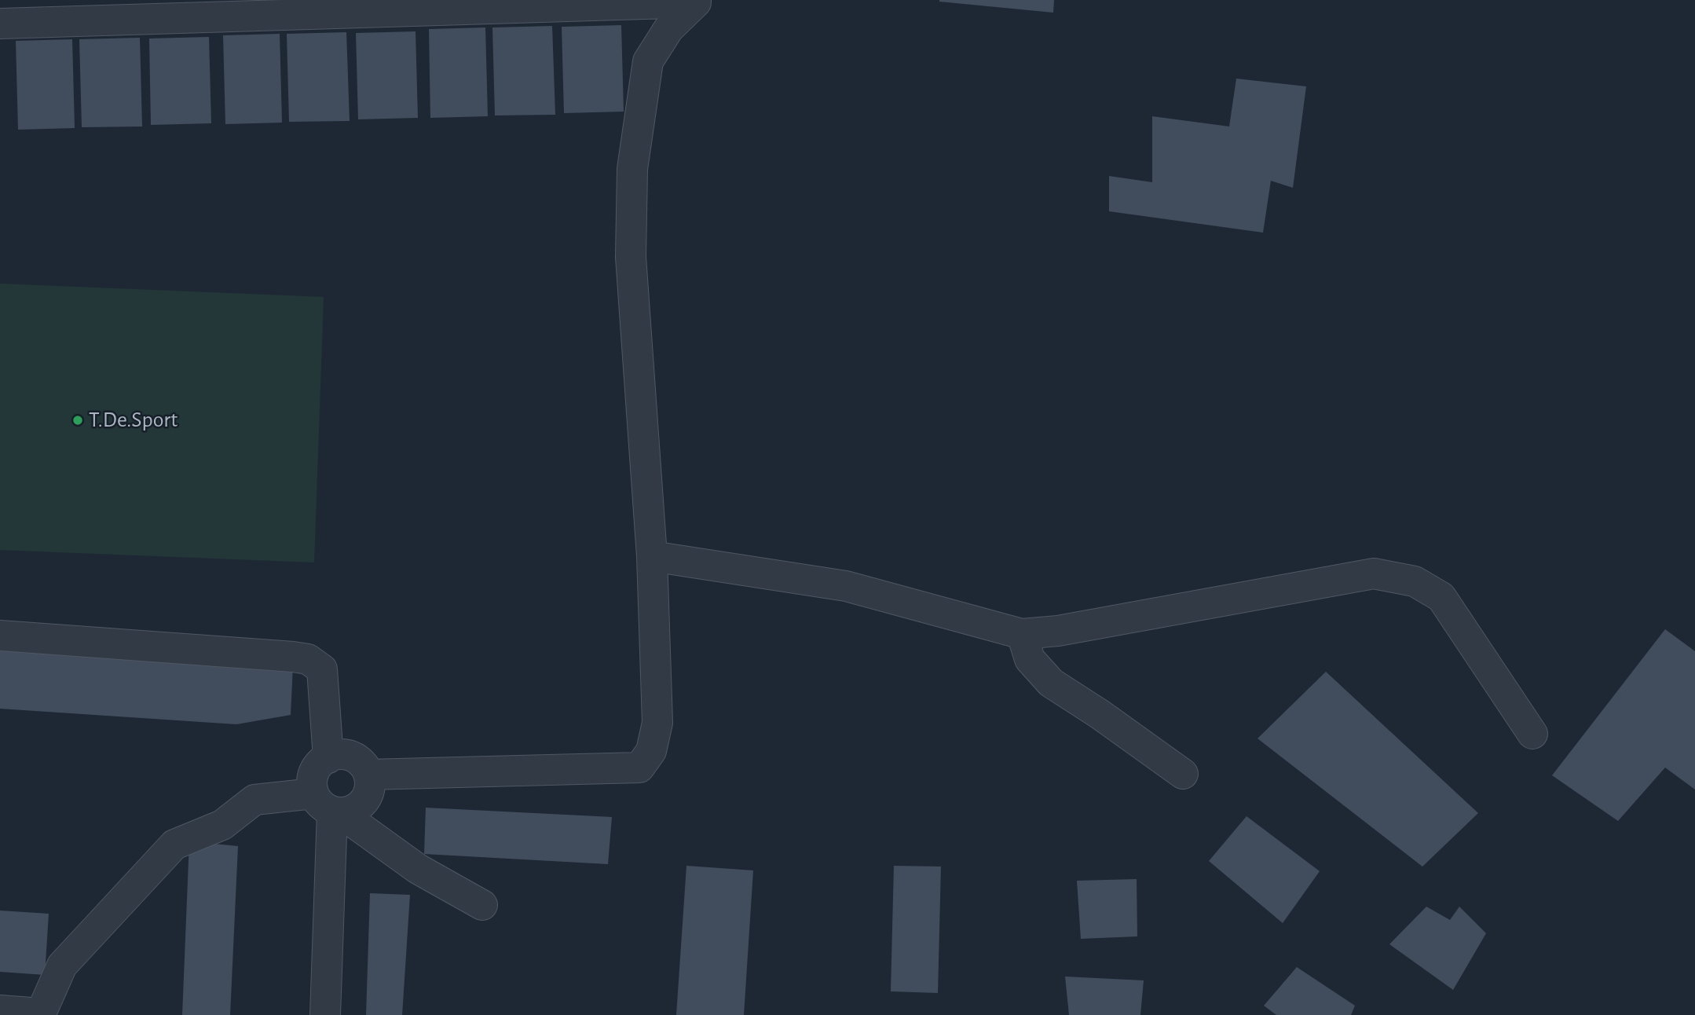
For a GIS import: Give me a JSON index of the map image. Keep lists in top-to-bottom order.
{
  "places": ["T.De.Sport"]
}
